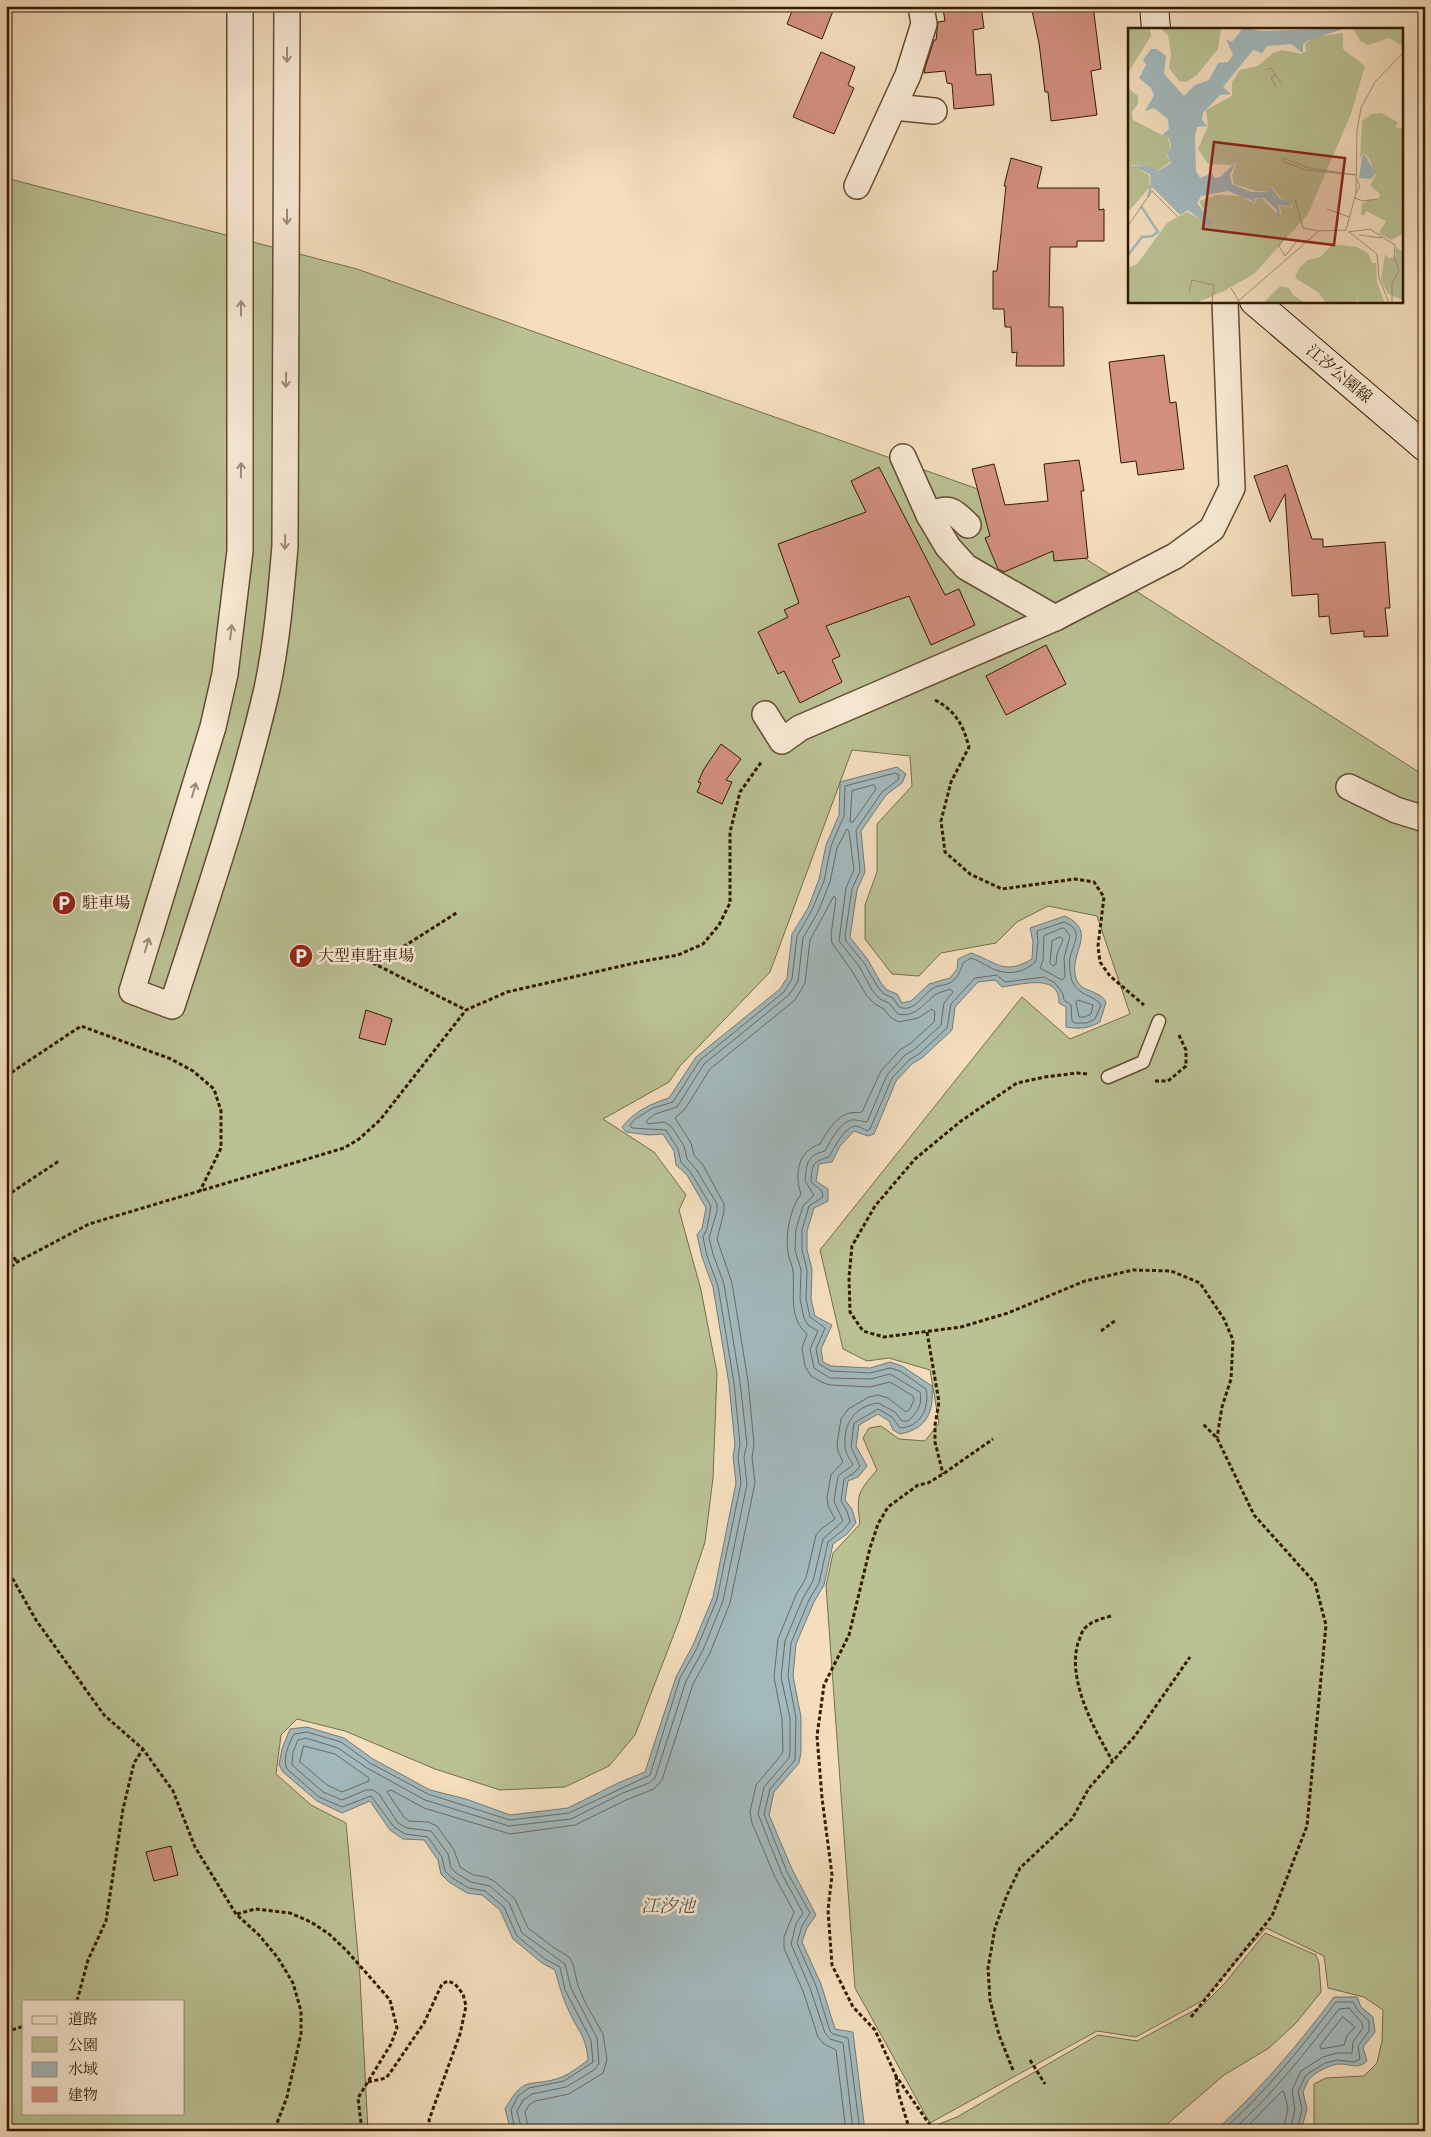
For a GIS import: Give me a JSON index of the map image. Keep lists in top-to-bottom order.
{
  "streets": {
    "main road": ["江汐公園線"]
  },
  "water": ["江汐池"],
  "places": {
    "parking": ["駐車場", "大型車駐車場"]
  },
  "legend": [
    "道路",
    "公園",
    "水域",
    "建物"
  ]
}
